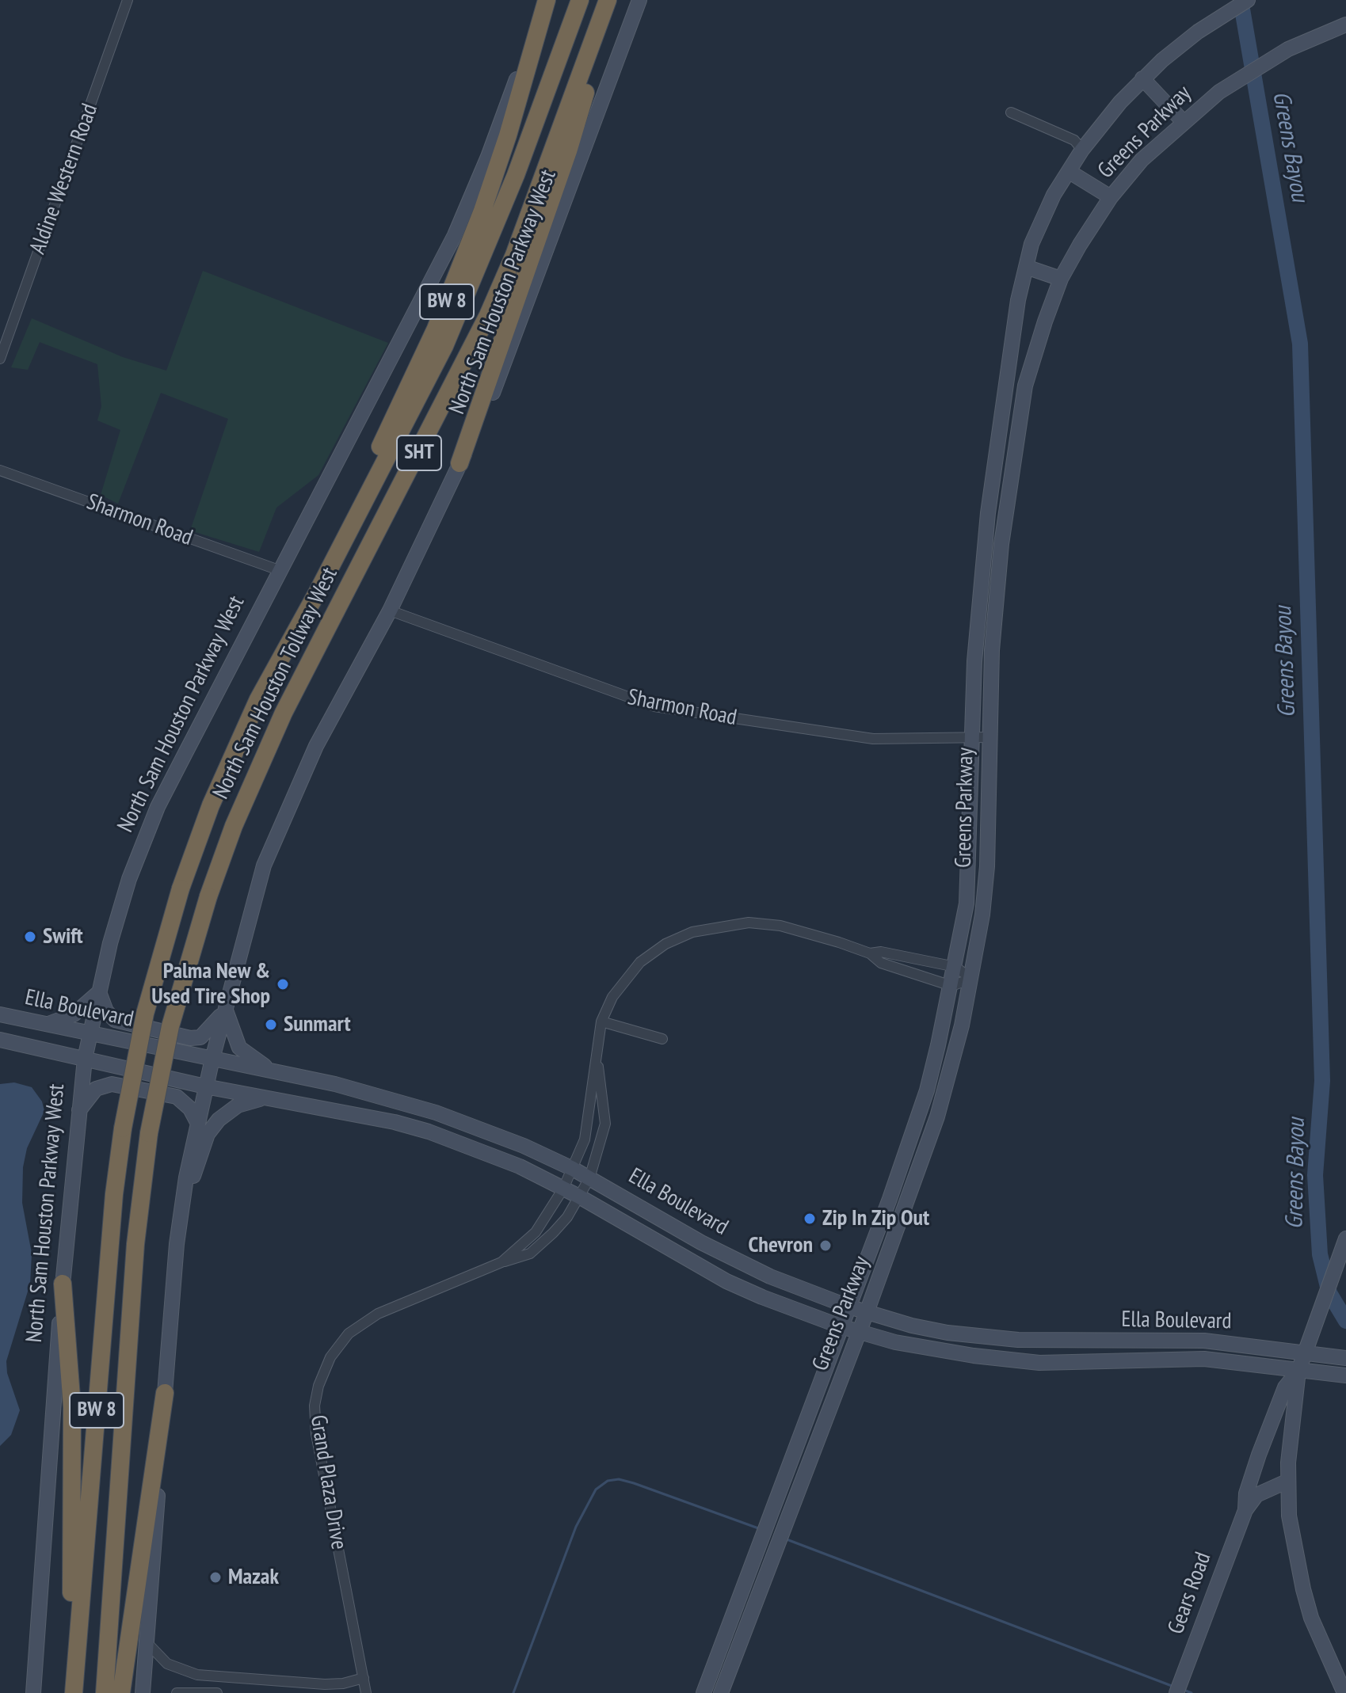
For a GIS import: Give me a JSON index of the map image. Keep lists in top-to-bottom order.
{
  "streets": {
    "highway": ["BW 8", "SHT", "North Sam Houston Tollway West"],
    "main road": [
      "Greens Parkway",
      "North Sam Houston Parkway West",
      "Ella Boulevard",
      "Gears Road"
    ],
    "street": ["Aldine Western Road", "Sharmon Road", "Grand Plaza Drive"]
  },
  "crossings": [
    ["Greens Parkway", "Sharmon Road"],
    ["Greens Parkway", "Ella Boulevard"],
    ["Greens Parkway", "Grand Plaza Drive"],
    ["North Sam Houston Parkway West", "BW 8"],
    ["North Sam Houston Parkway West", "Sharmon Road"],
    ["North Sam Houston Parkway West", "Ella Boulevard"],
    ["BW 8", "North Sam Houston Tollway West"],
    ["Ella Boulevard", "Grand Plaza Drive"],
    ["Ella Boulevard", "Gears Road"]
  ],
  "water": ["Greens Bayou"],
  "places": [
    "Swift",
    "Palma New & Used Tire Shop",
    "Sunmart",
    "Zip In Zip Out",
    "Chevron",
    "Mazak"
  ]
}
